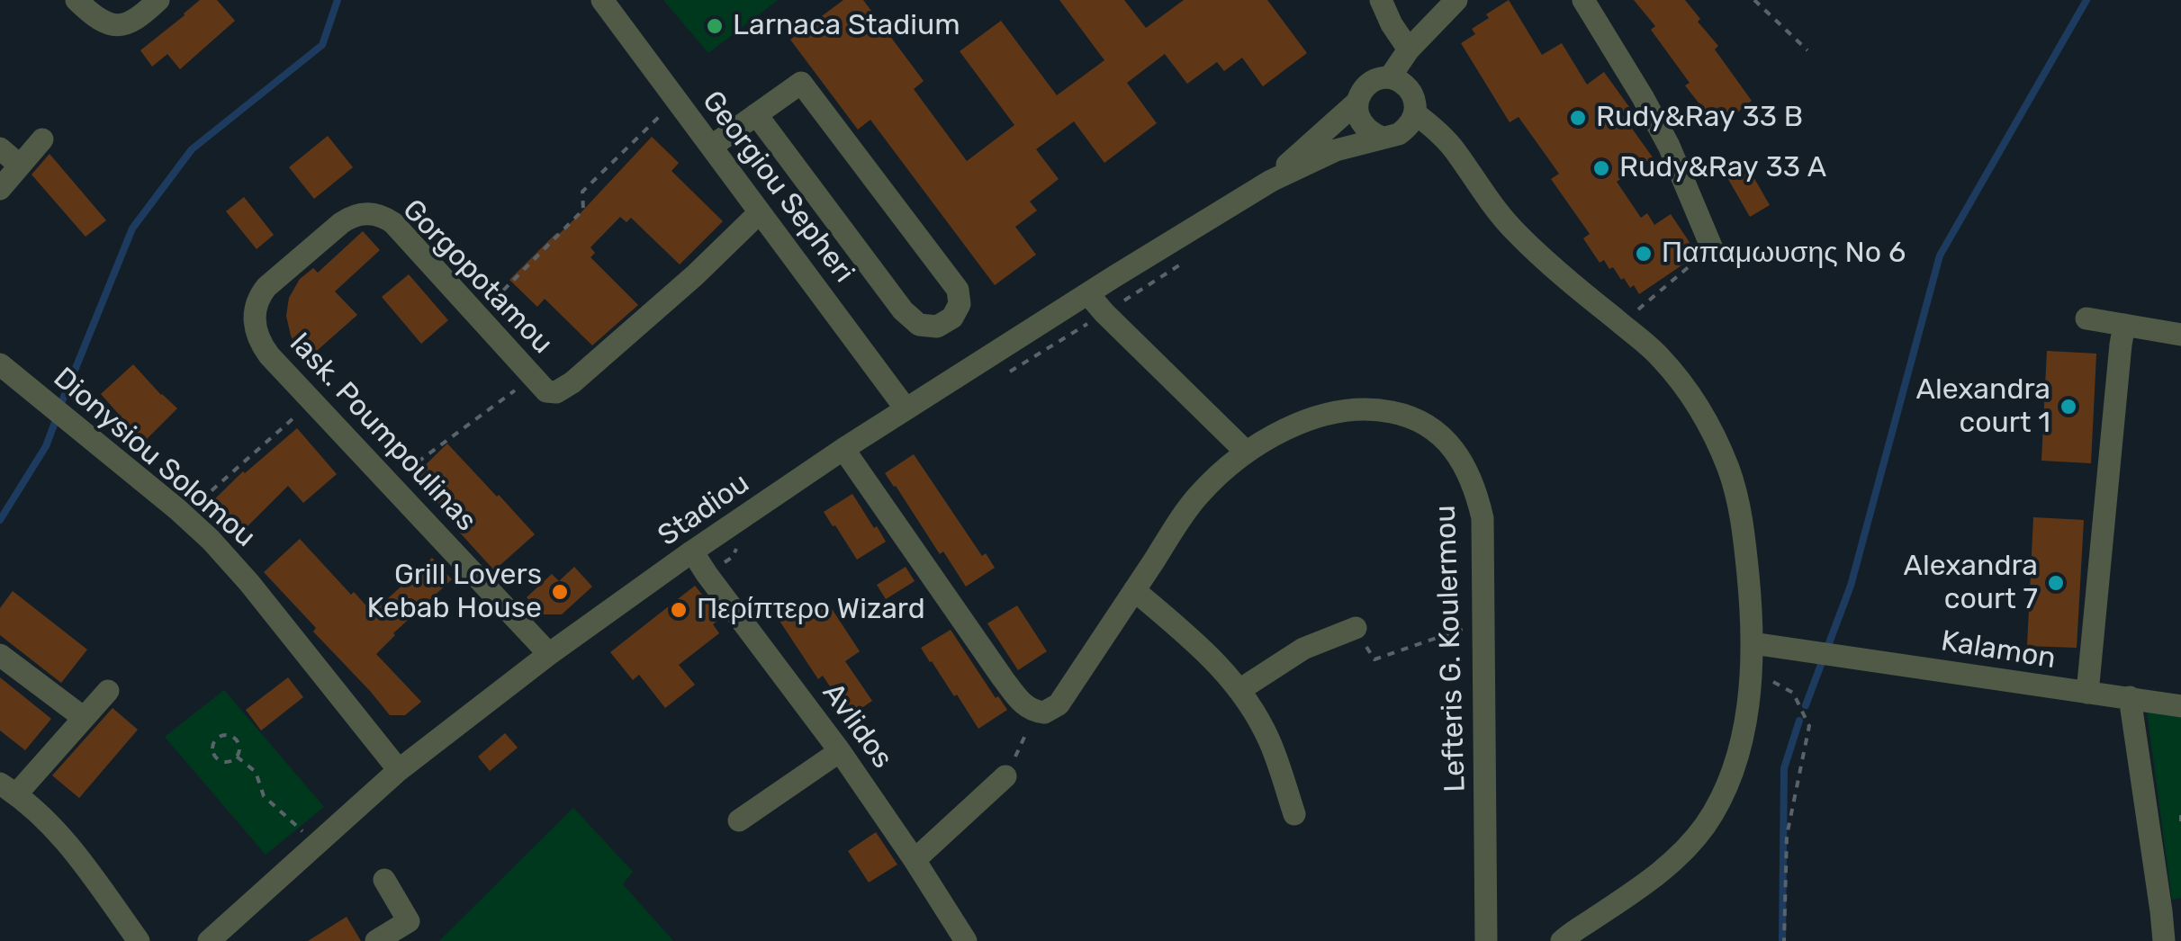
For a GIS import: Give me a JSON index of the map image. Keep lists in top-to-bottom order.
{
  "streets": {
    "street": [
      "Georgiou Sepheri",
      "Gorgopotamou",
      "lask. Poumpoulinas",
      "Dionysiou Solomou",
      "Stadiou",
      "Lefteris G. Koulermou",
      "Kalamon",
      "Avlidos"
    ]
  },
  "crossings": [
    ["Georgiou Sepheri", "Stadiou"],
    ["Gorgopotamou", "lask. Poumpoulinas"],
    ["lask. Poumpoulinas", "Stadiou"],
    ["Dionysiou Solomou", "Stadiou"],
    ["Stadiou", "Avlidos"]
  ],
  "places": [
    "Larnaca Stadium",
    "Rudy&Ray 33 B",
    "Rudy&Ray 33 A",
    "Παπαμωυσης No 6",
    "Alexandra court 1",
    "Alexandra court 7",
    "Grill Lovers Kebab House",
    "Περίπτερο Wizard"
  ]
}
